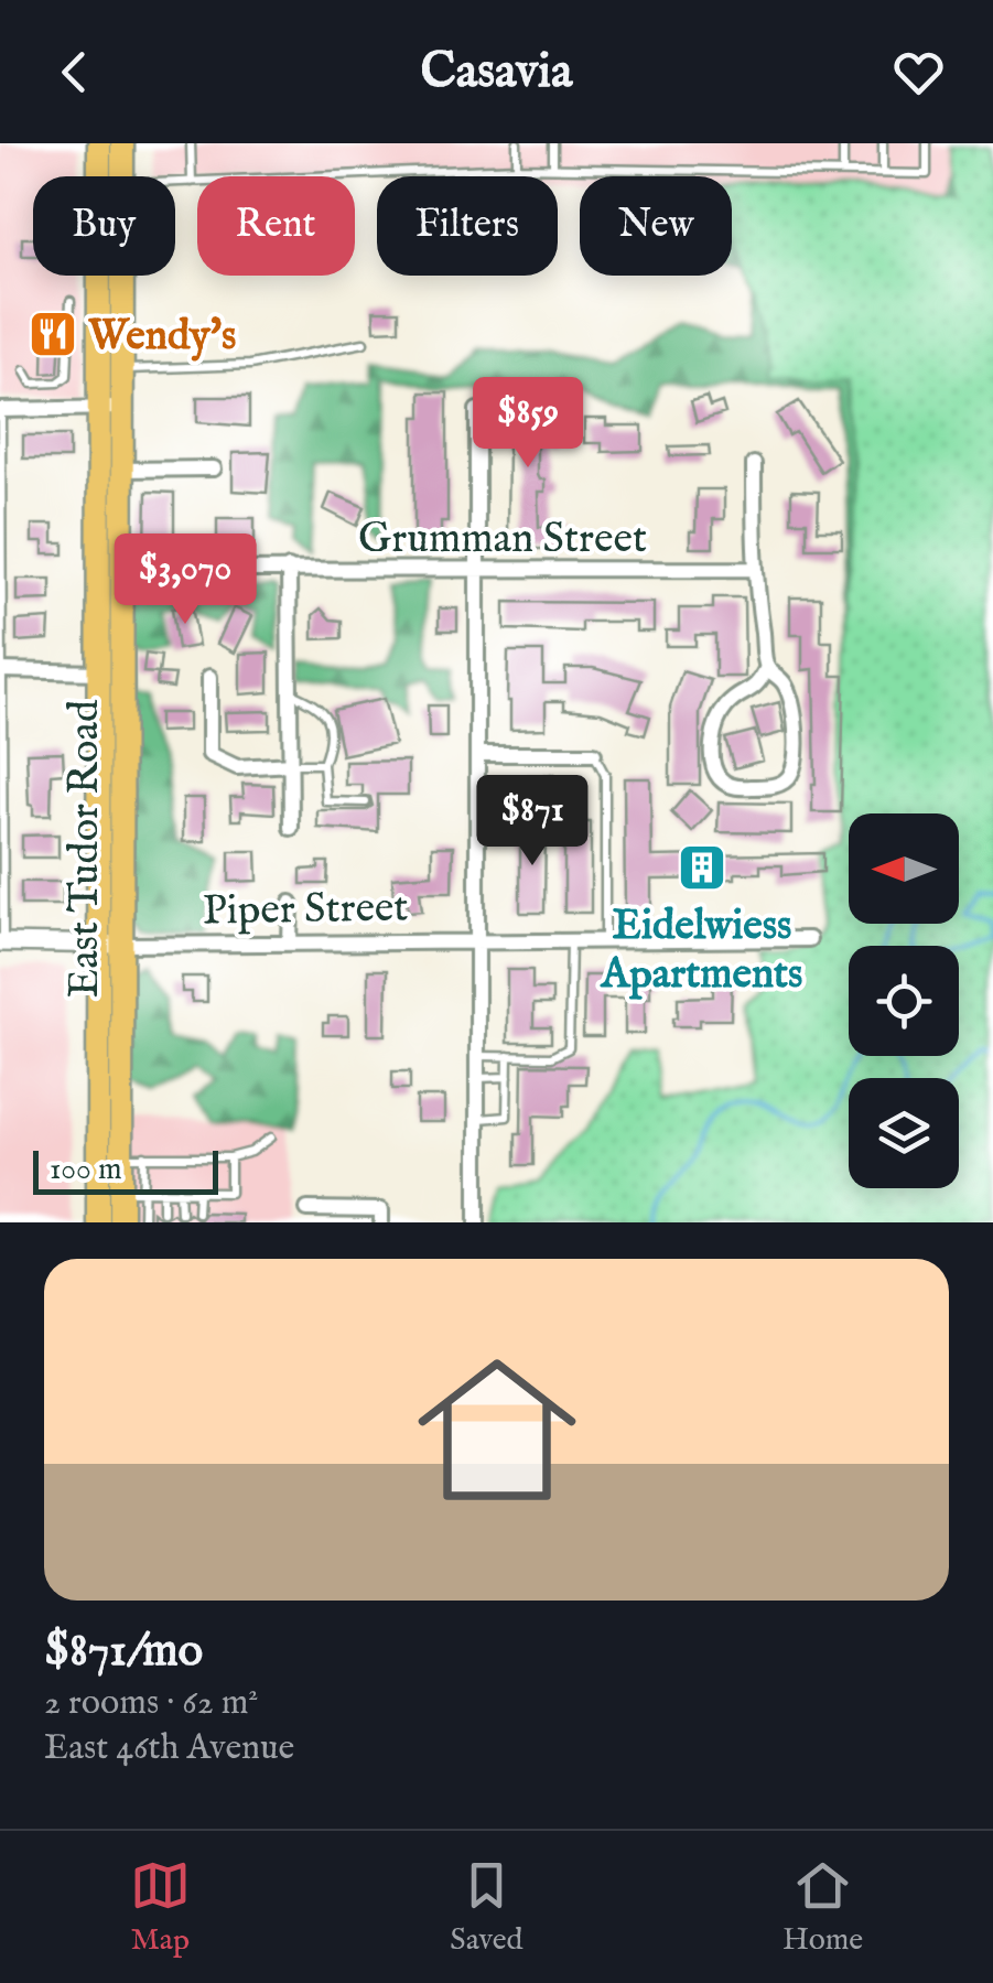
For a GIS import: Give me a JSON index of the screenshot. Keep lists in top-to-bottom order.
{
  "streets": {
    "main road": ["East Tudor Road"],
    "street": ["Grumman Street", "Piper Street"]
  },
  "crossings": [
    ["Grumman Street", "East Tudor Road"],
    ["East Tudor Road", "Piper Street"]
  ],
  "places": {
    "restaurant": ["Wendy's"],
    "building": ["Eidelwiess Apartments"]
  },
  "scale_bar": "100 m",
  "north": "left",
  "page": {
    "header": "Casavia",
    "chip": [
      "Buy",
      "Rent",
      "Filters",
      "New"
    ],
    "price": ["$859", "$3,070", "$871"],
    "scale": "100 m",
    "list": [
      {
        "name": "$871/mo",
        "note": "2 rooms · 62 m² · East 46th Avenue"
      }
    ],
    "tabs": ["Map", "Saved", "Home"]
  }
}
